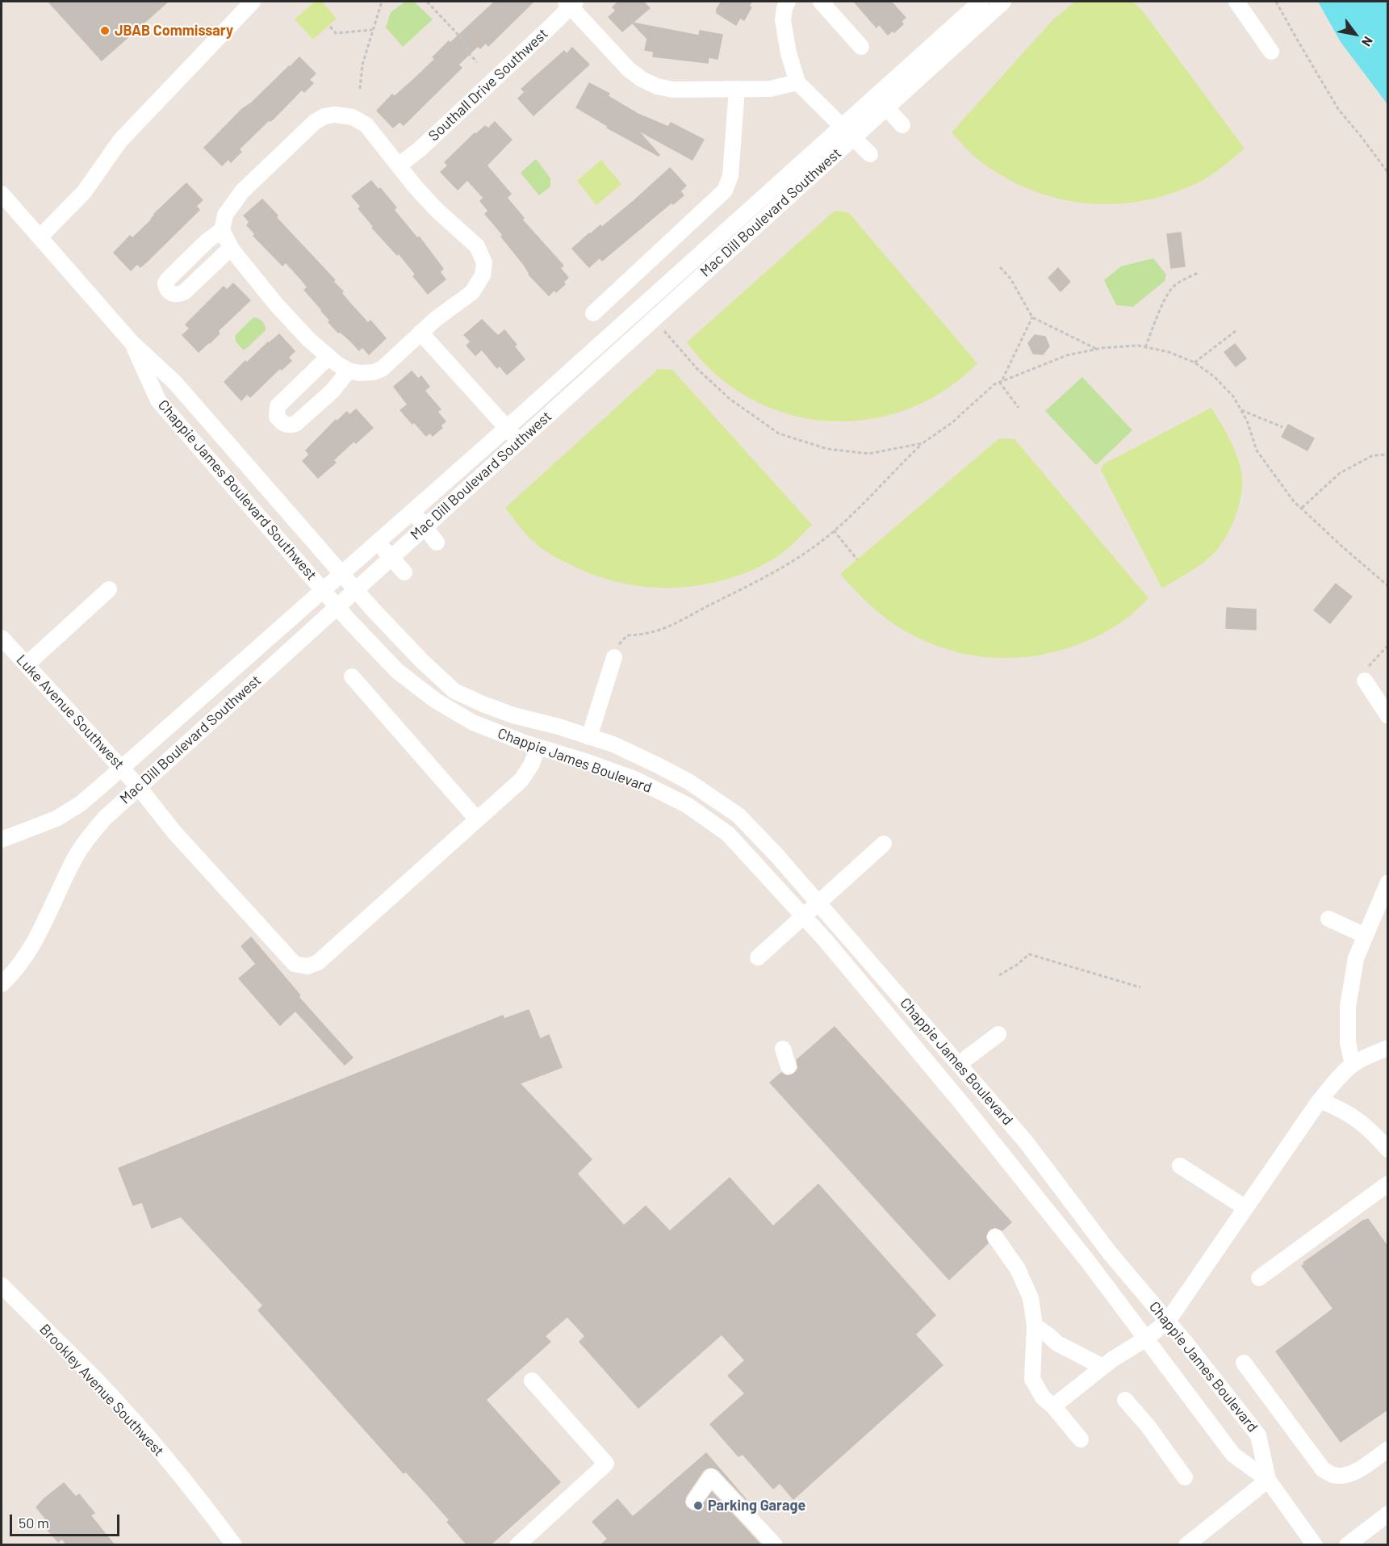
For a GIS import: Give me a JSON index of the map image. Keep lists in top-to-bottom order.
{
  "streets": {
    "street": [
      "Southall Drive Southwest",
      "Mac Dill Boulevard Southwest",
      "Chappie James Boulevard Southwest",
      "Luke Avenue Southwest",
      "Chappie James Boulevard",
      "Brookley Avenue Southwest"
    ]
  },
  "crossings": [
    ["Mac Dill Boulevard Southwest", "Chappie James Boulevard Southwest"],
    ["Mac Dill Boulevard Southwest", "Luke Avenue Southwest"],
    ["Mac Dill Boulevard Southwest", "Chappie James Boulevard"],
    ["Chappie James Boulevard Southwest", "Chappie James Boulevard"],
    ["Luke Avenue Southwest", "Chappie James Boulevard"]
  ],
  "places": ["JBAB Commissary", "Parking Garage"],
  "scale_bar": "50 m",
  "north": "bottom right"
}
